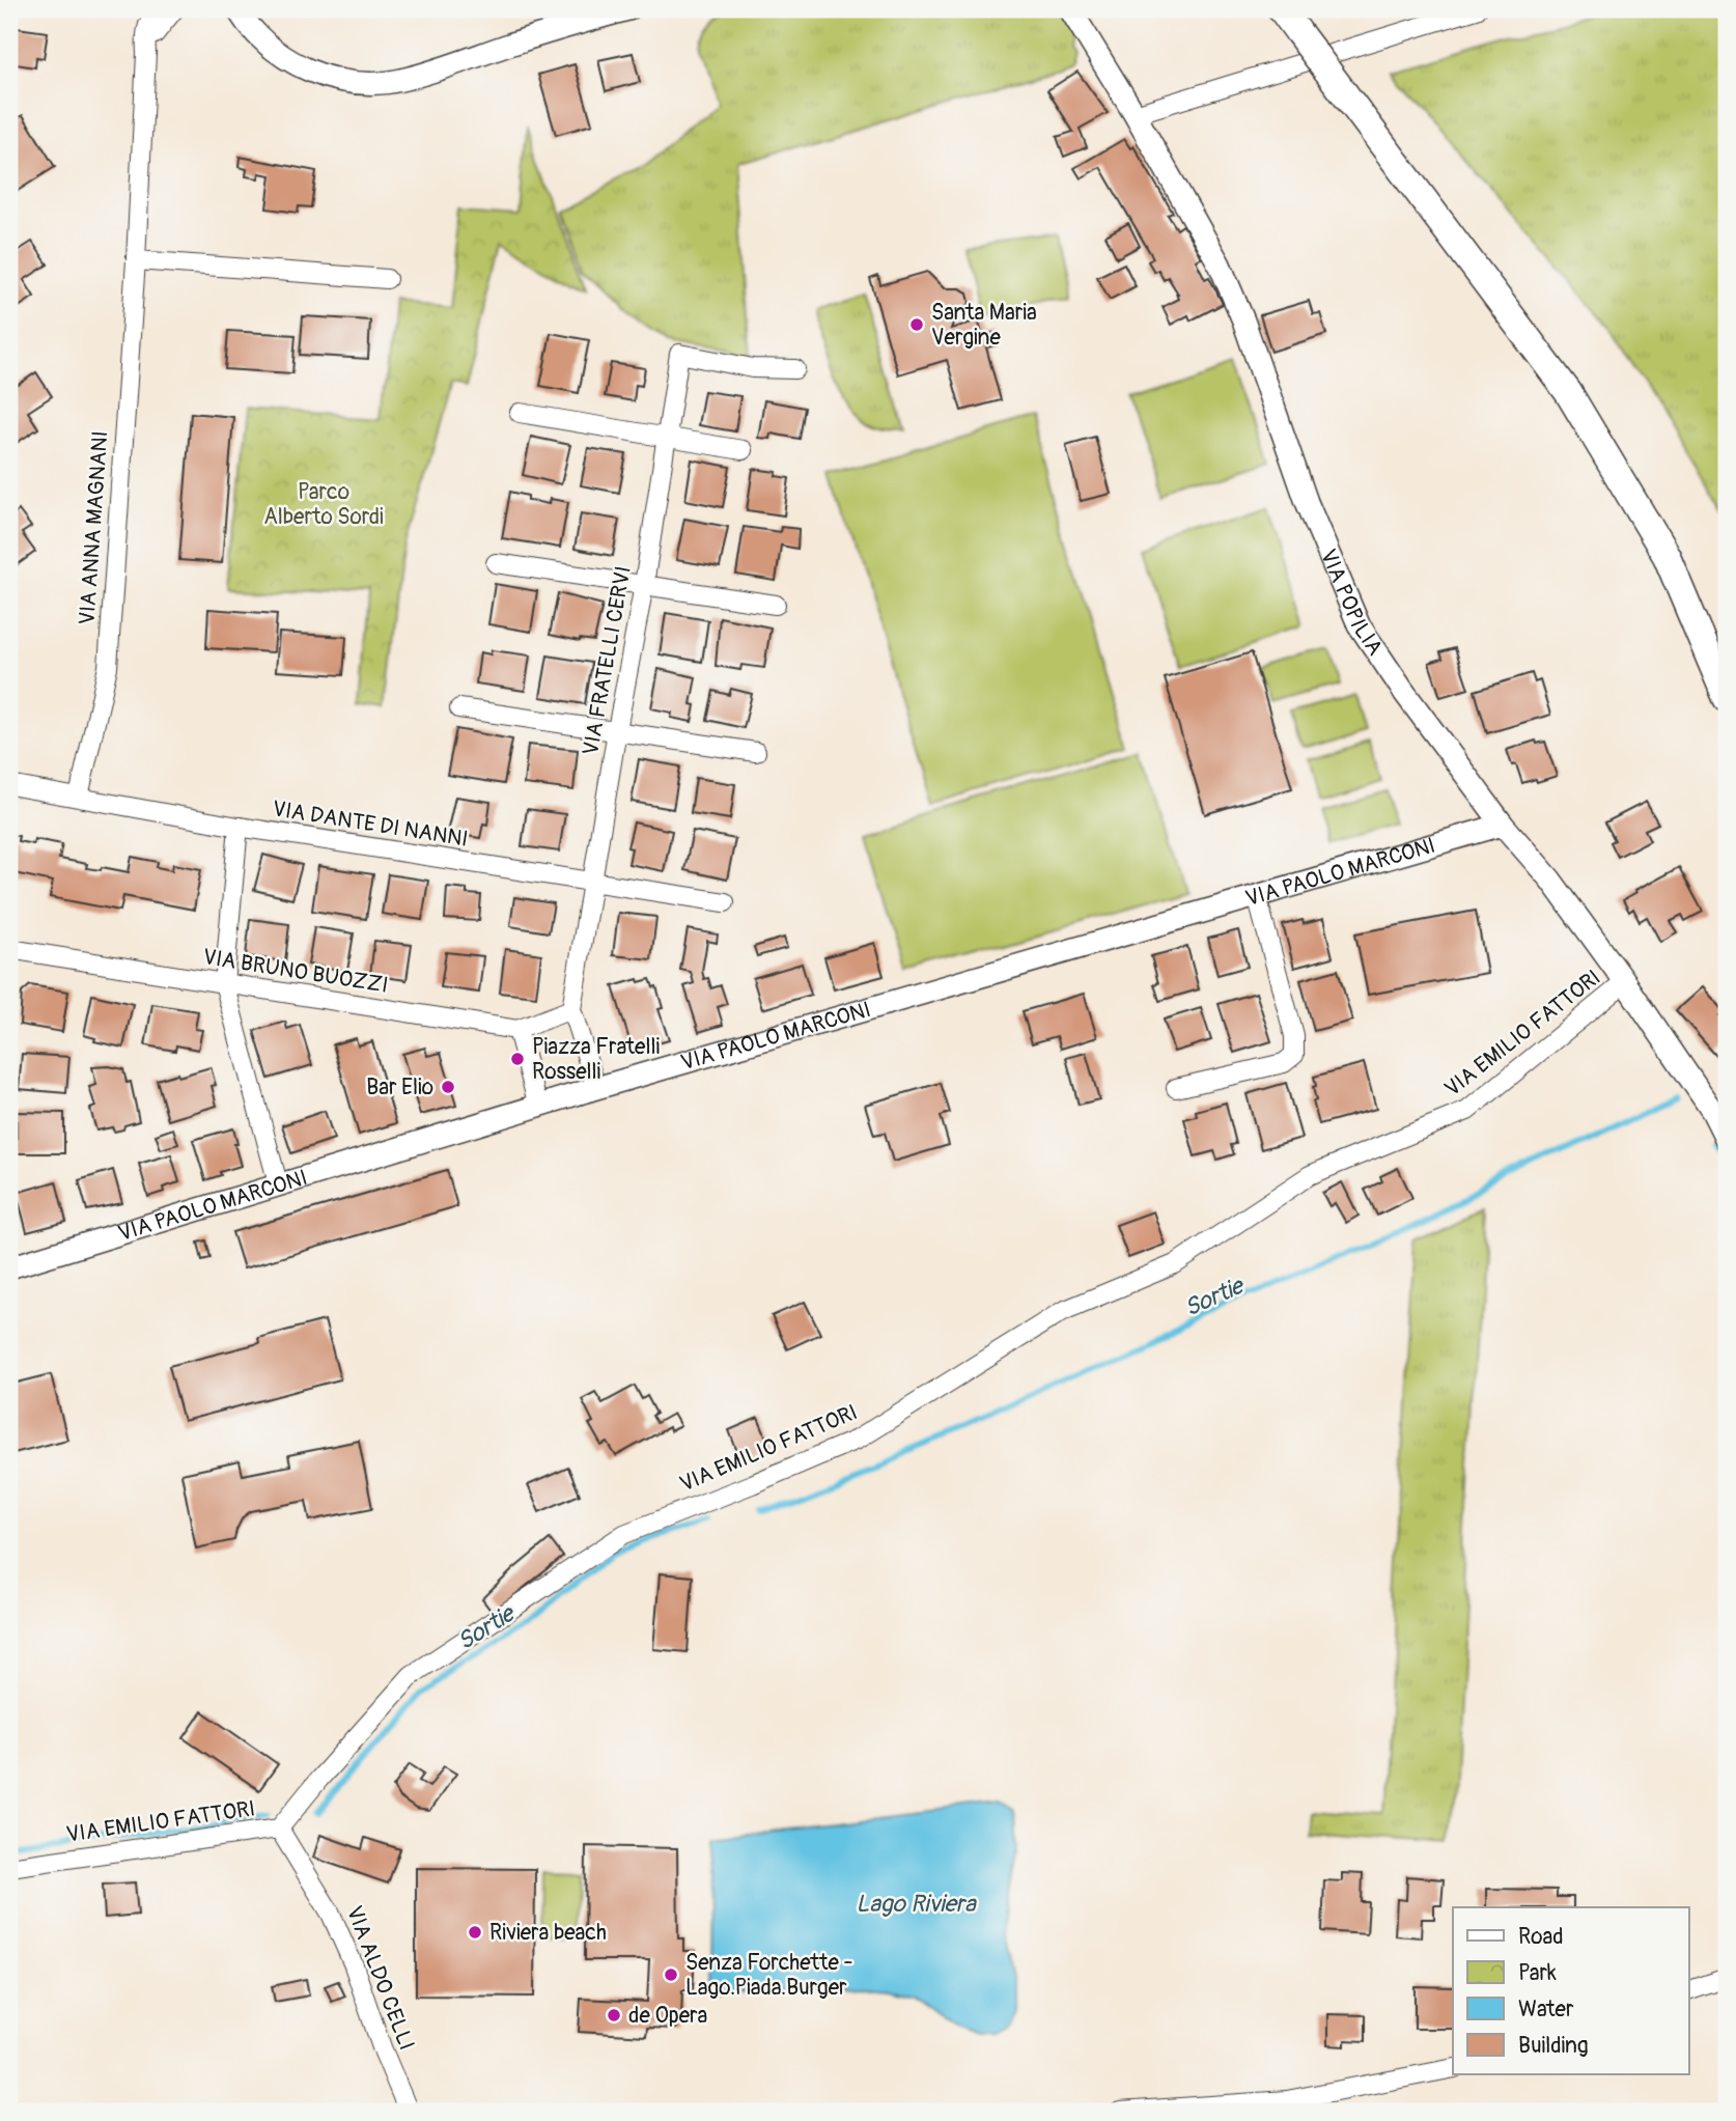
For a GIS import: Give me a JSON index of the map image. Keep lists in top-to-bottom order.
{
  "streets": {
    "street": [
      "VIA ANNA MAGNANI",
      "VIA POPILIA",
      "VIA FRATELLI CERVI",
      "VIA DANTE DI NANNI",
      "VIA PAOLO MARCONI",
      "VIA BRUNO BUOZZI",
      "VIA EMILIO FATTORI",
      "VIA ALDO CELLI"
    ]
  },
  "crossings": [
    ["VIA ANNA MAGNANI", "VIA DANTE DI NANNI"],
    ["VIA POPILIA", "VIA PAOLO MARCONI"],
    ["VIA POPILIA", "VIA EMILIO FATTORI"],
    ["VIA FRATELLI CERVI", "VIA DANTE DI NANNI"],
    ["VIA FRATELLI CERVI", "VIA PAOLO MARCONI"],
    ["VIA EMILIO FATTORI", "VIA ALDO CELLI"]
  ],
  "water": ["Sortie", "Lago Riviera"],
  "parks": ["Parco Alberto Sordi"],
  "places": [
    "Santa Maria Vergine",
    "Piazza Fratelli Rosselli",
    "Bar Elio",
    "Riviera beach",
    "Senza Forchette - Lago.Piada.Burger",
    "de Opera"
  ],
  "legend": [
    "Road",
    "Park",
    "Water",
    "Building"
  ]
}
